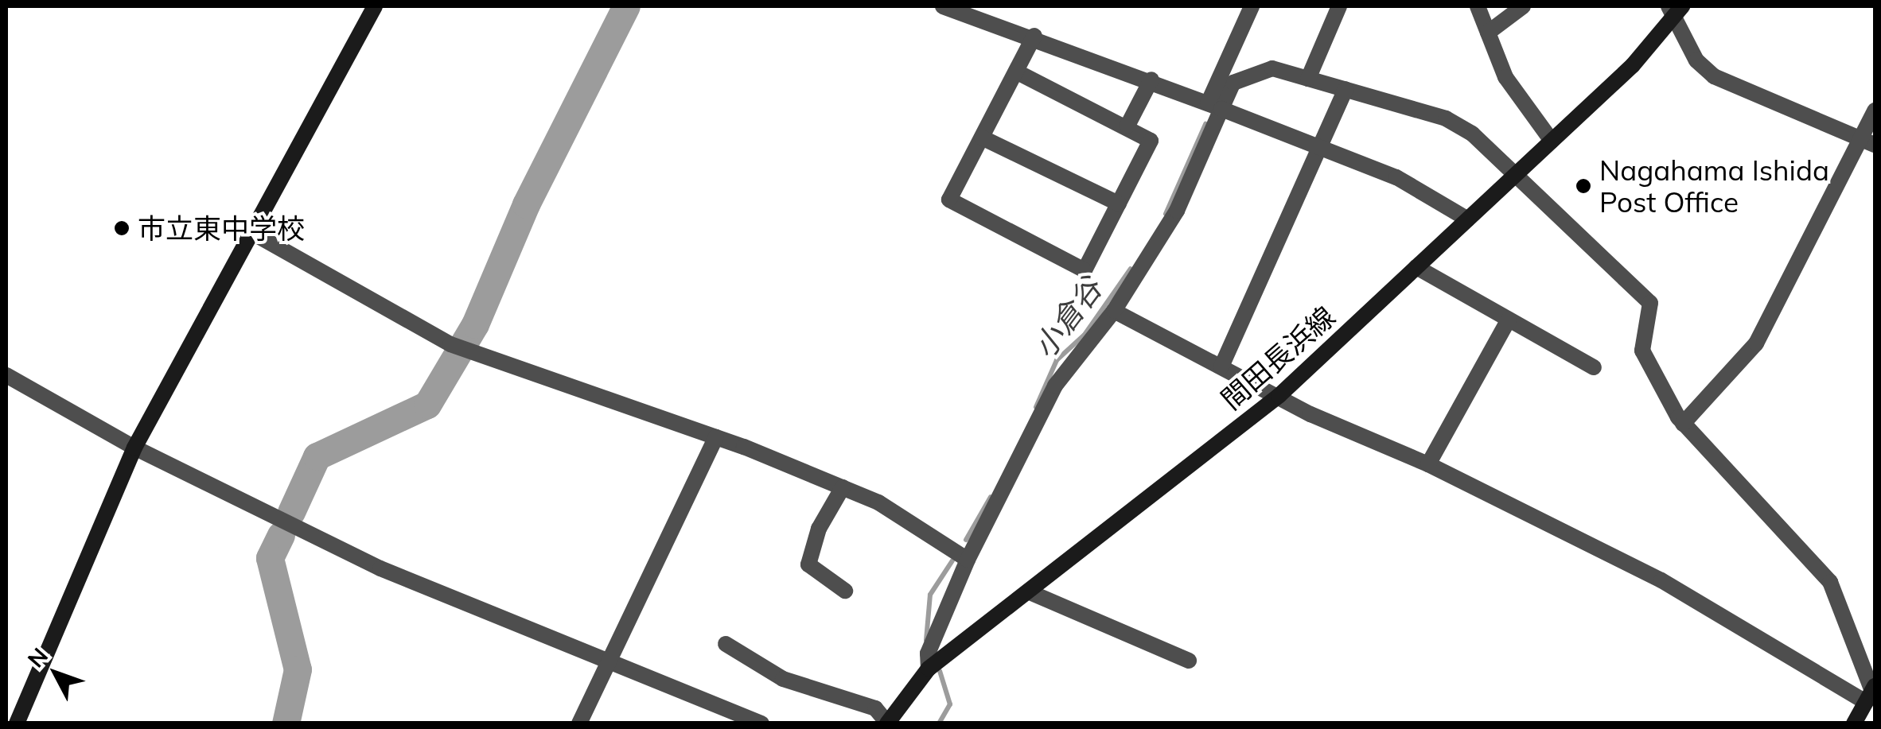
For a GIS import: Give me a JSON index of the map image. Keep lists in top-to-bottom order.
{
  "streets": {
    "main road": ["間田長浜線"]
  },
  "water": ["小倉谷"],
  "places": ["Nagahama Ishida Post Office", "市立東中学校"],
  "north": "top left"
}
